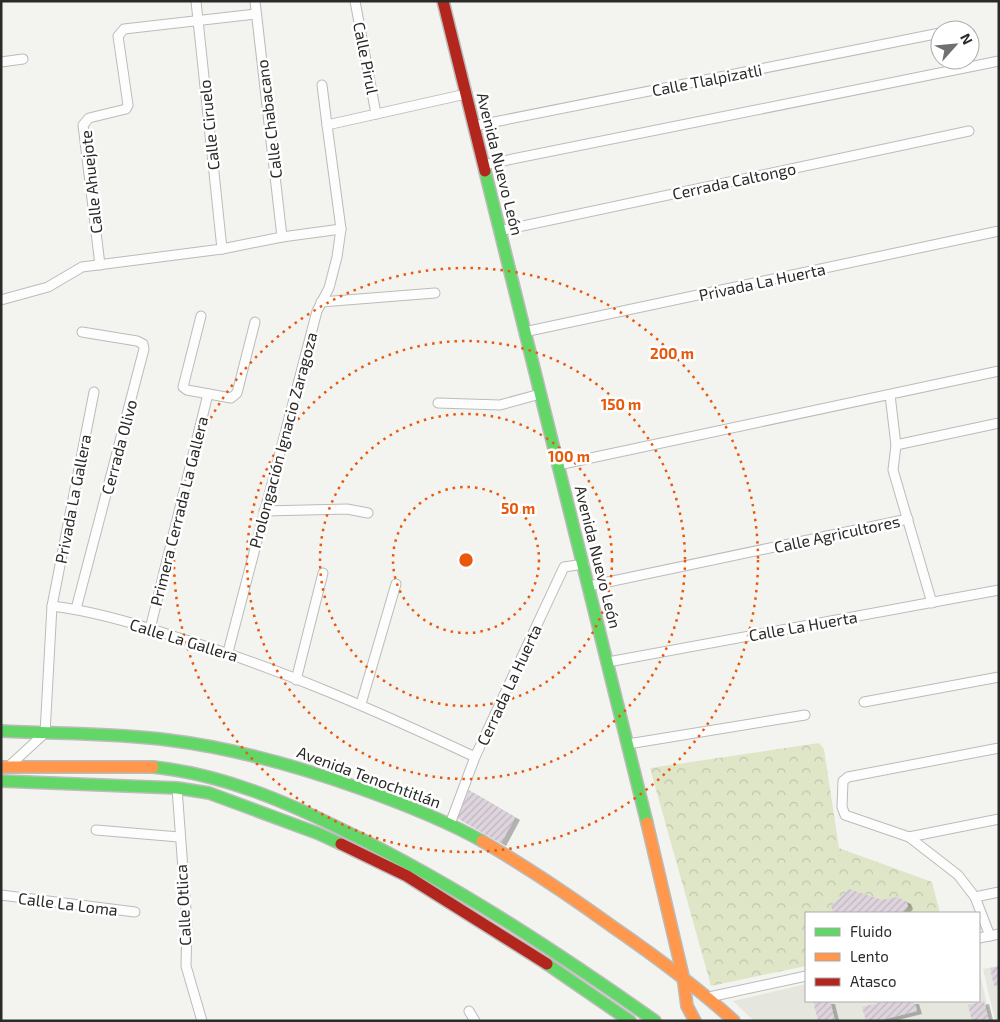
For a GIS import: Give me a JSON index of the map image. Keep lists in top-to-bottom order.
{
  "streets": {
    "street": [
      "Calle Pirul",
      "Calle Tlalpizatli",
      "Calle Chabacano",
      "Calle Ciruelo",
      "Avenida Nuevo León",
      "Cerrada Caltongo",
      "Calle Ahuejote",
      "Privada La Huerta",
      "Prolongación Ignacio Zaragoza",
      "Cerrada Olivo",
      "Privada La Gallera",
      "Primera Cerrada La Gallera",
      "Calle Agricultores",
      "Calle La Huerta",
      "Calle La Gallera",
      "Cerrada La Huerta",
      "Avenida Tenochtitlán",
      "Calle La Loma",
      "Calle Otlica"
    ]
  },
  "crossings": [
    ["Calle Tlalpizatli", "Avenida Nuevo León"],
    ["Calle Chabacano", "Calle Ahuejote"],
    ["Calle Ciruelo", "Calle Ahuejote"],
    ["Avenida Nuevo León", "Cerrada Caltongo"],
    ["Avenida Nuevo León", "Privada La Huerta"],
    ["Avenida Nuevo León", "Calle Agricultores"],
    ["Avenida Nuevo León", "Calle La Huerta"],
    ["Avenida Nuevo León", "Cerrada La Huerta"],
    ["Avenida Nuevo León", "Avenida Tenochtitlán"],
    ["Prolongación Ignacio Zaragoza", "Calle La Gallera"],
    ["Cerrada Olivo", "Calle La Gallera"],
    ["Privada La Gallera", "Calle La Gallera"],
    ["Primera Cerrada La Gallera", "Calle La Gallera"],
    ["Calle La Gallera", "Cerrada La Huerta"],
    ["Cerrada La Huerta", "Avenida Tenochtitlán"]
  ],
  "legend": ["Fluido", "Lento", "Atasco"],
  "north": "top right",
  "rings": [
    "200 m",
    "150 m",
    "100 m",
    "50 m"
  ]
}
